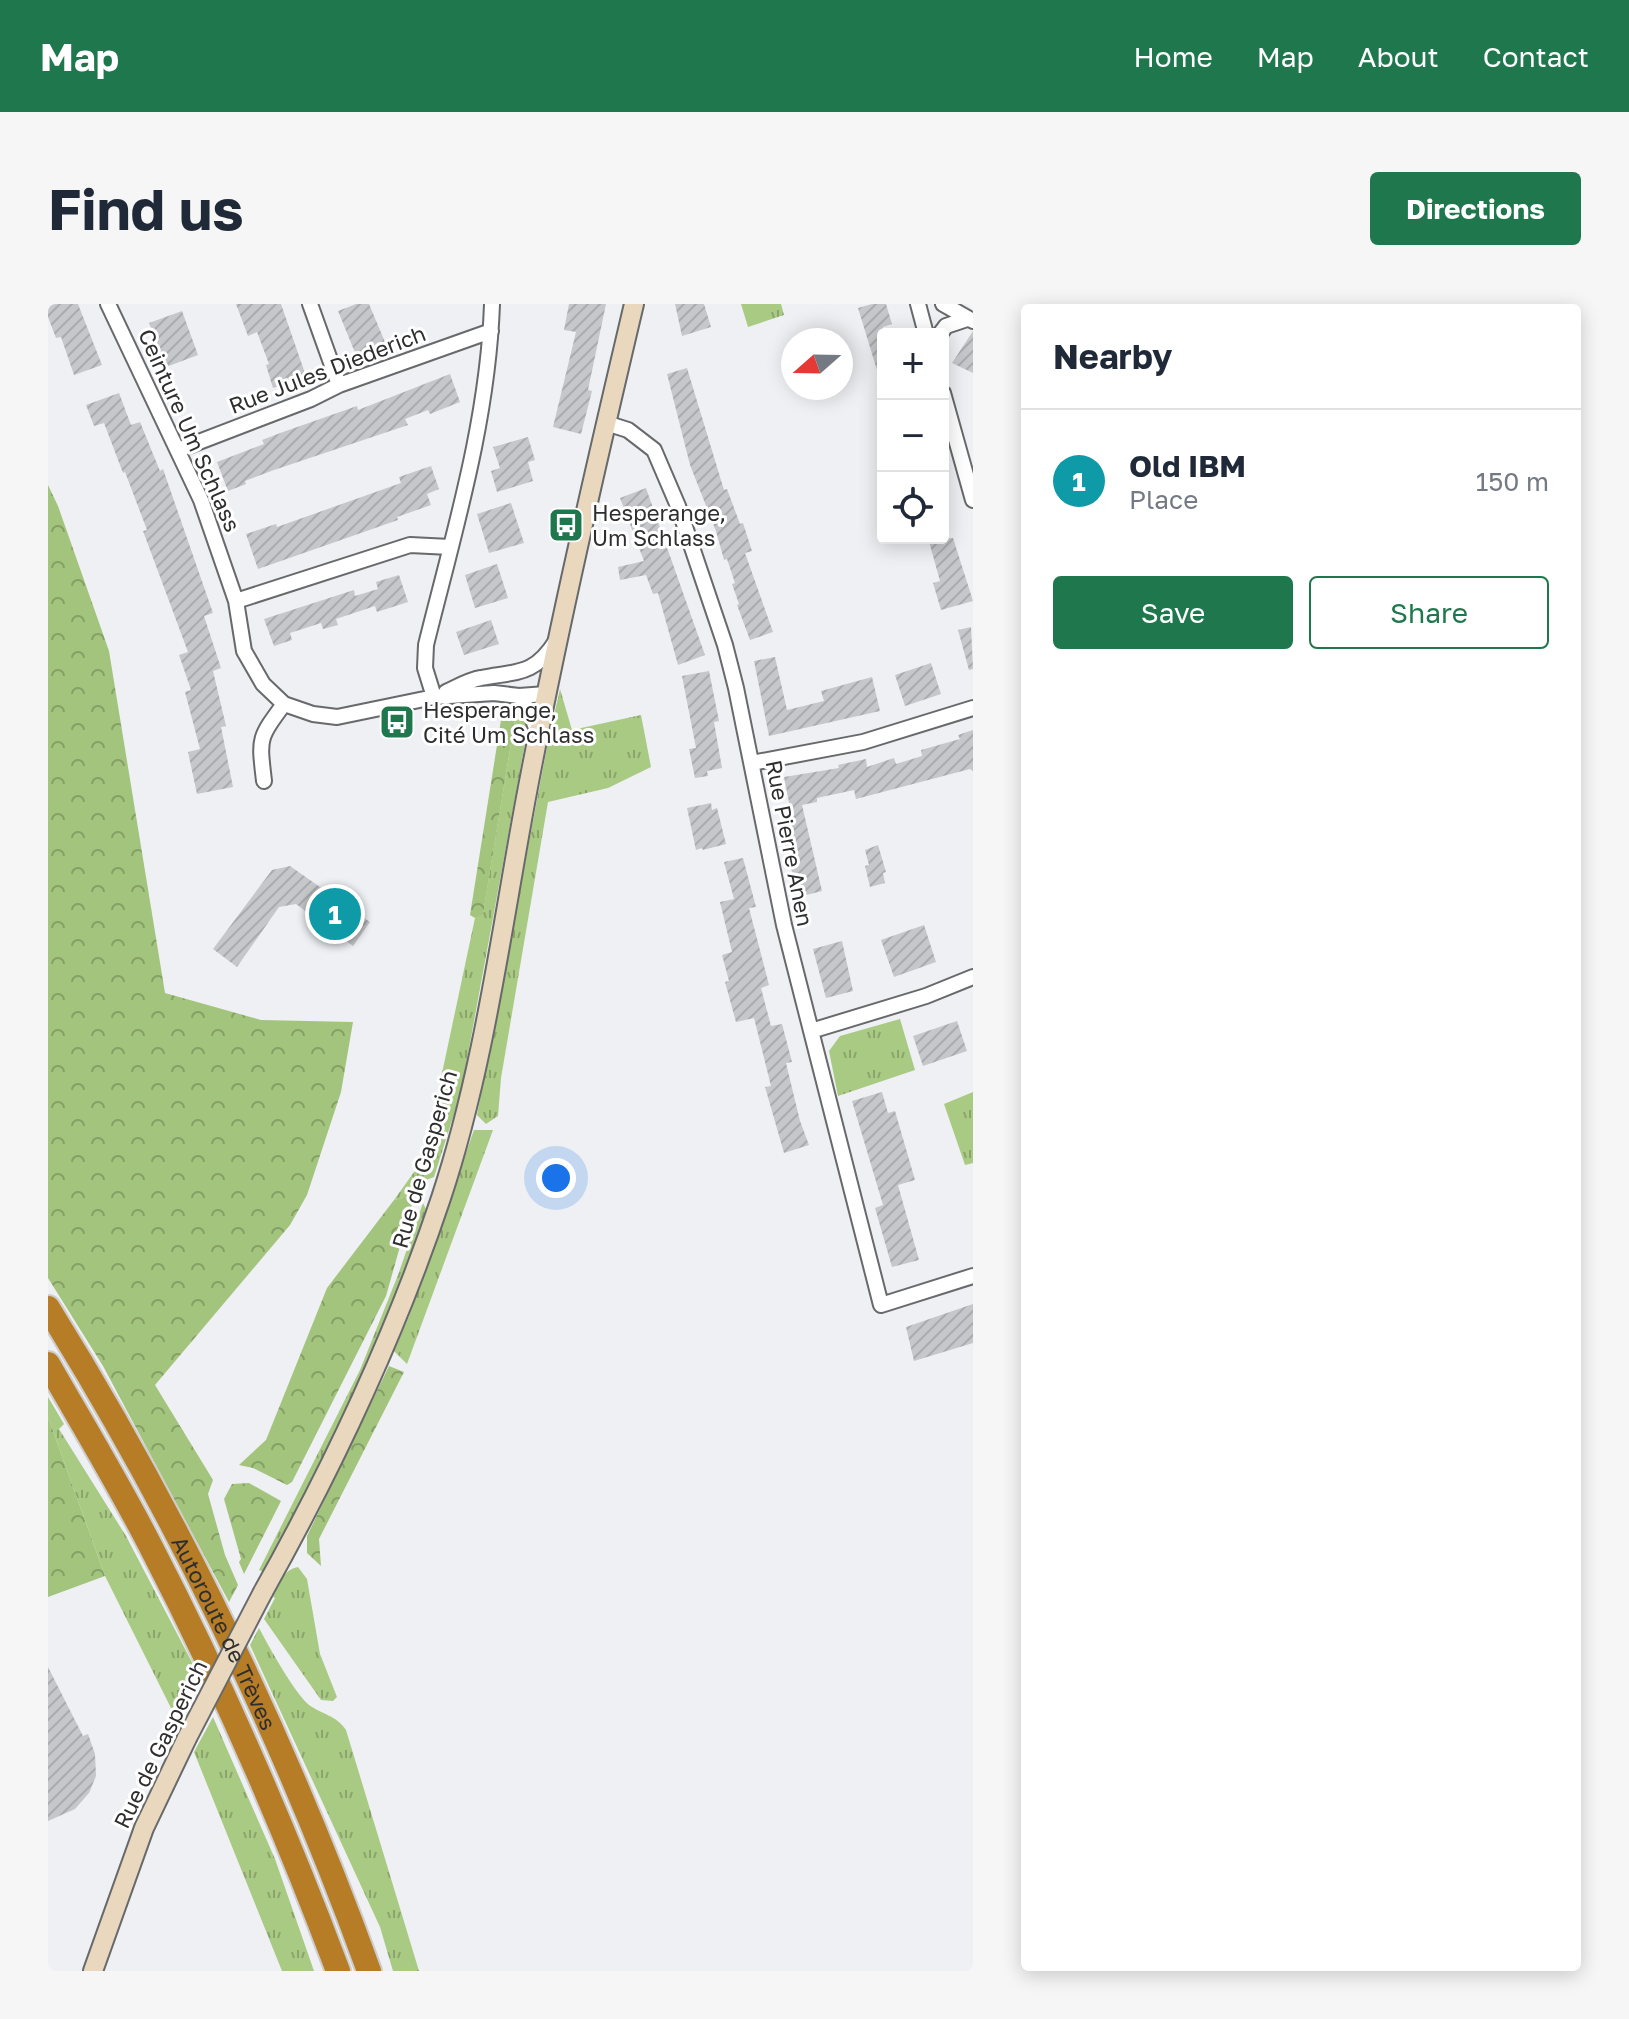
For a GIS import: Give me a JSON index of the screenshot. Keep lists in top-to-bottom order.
{
  "streets": {
    "highway": ["Autoroute de Trèves"],
    "main road": ["Rue de Gasperich"],
    "street": ["Rue Jules Diederich", "Ceinture Um Schlass", "Rue Pierre Anen"]
  },
  "crossings": [
    ["Rue Jules Diederich", "Ceinture Um Schlass"],
    ["Rue Pierre Anen", "Rue de Gasperich"]
  ],
  "places": {
    "bus stop": ["Hesperange, Um Schlass", "Hesperange, Cité Um Schlass"]
  },
  "north": "left",
  "page": {
    "header": "Map",
    "nav": [
      "Home",
      "Map",
      "About",
      "Contact"
    ],
    "buttons": [
      "Directions",
      ["Save", "Share"]
    ],
    "title": "Find us",
    "heading": "Nearby",
    "map_buttons": ["+", "−"],
    "list": [
      {
        "mark": "1",
        "name": "Old IBM",
        "note": "Place",
        "value": "150 m"
      }
    ],
    "pins": "1"
  }
}
